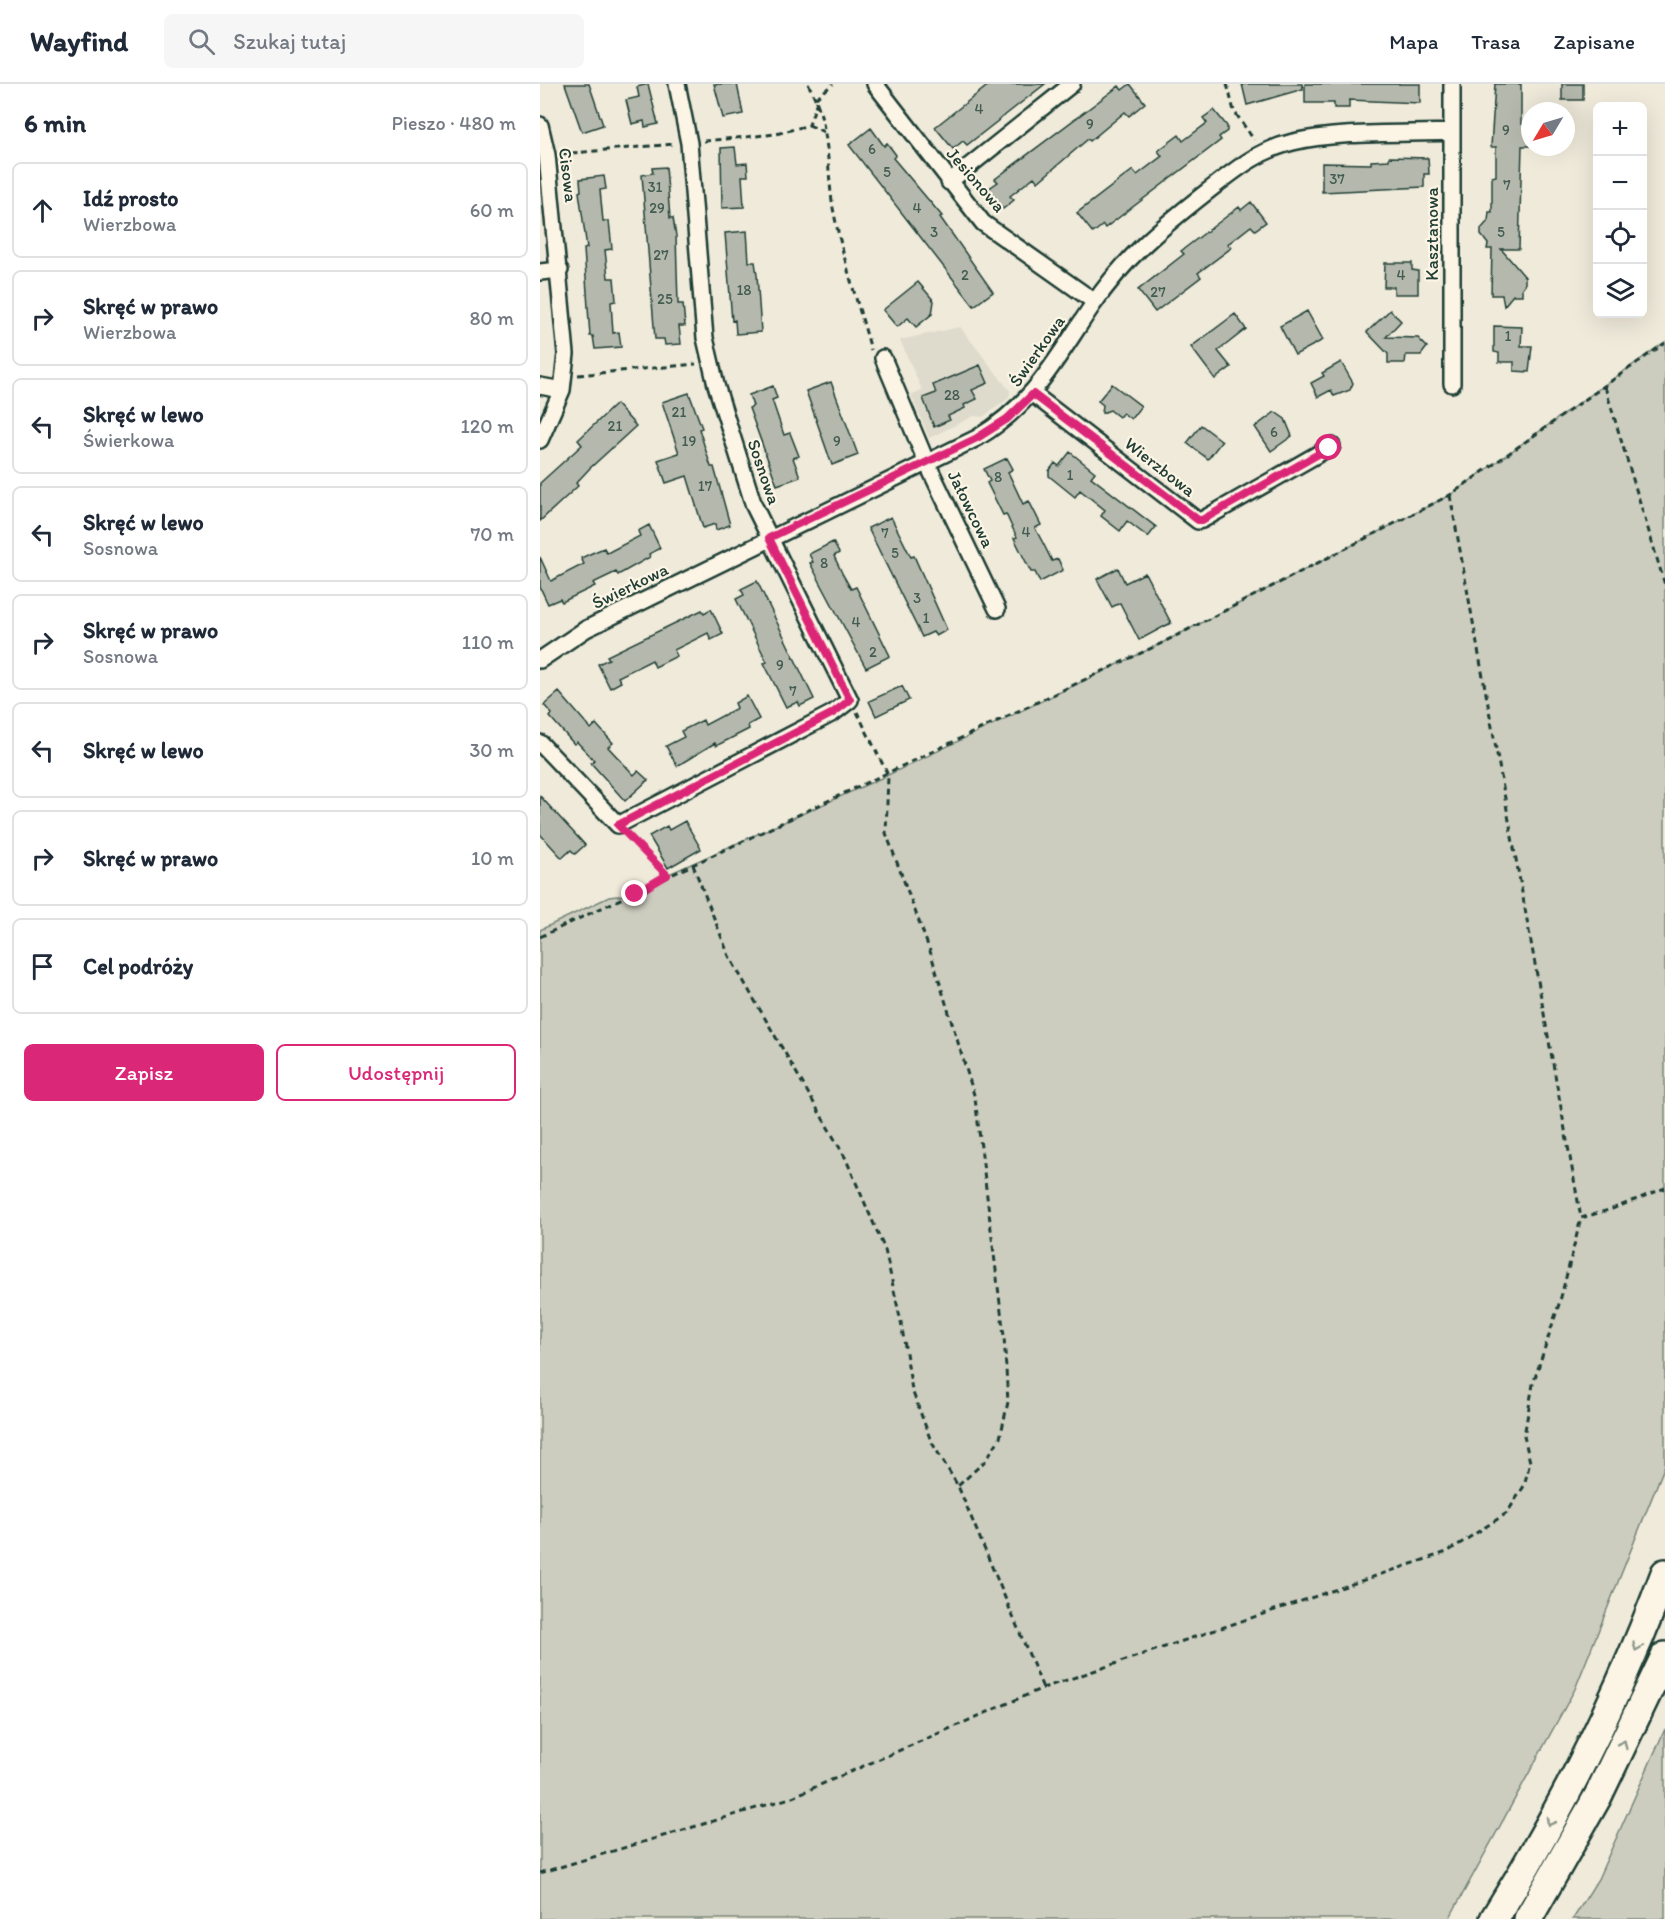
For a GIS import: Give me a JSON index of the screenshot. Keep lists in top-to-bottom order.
{
  "streets": {
    "street": [
      "Cisowa",
      "Jesionowa",
      "Kasztanowa",
      "Świerkowa",
      "Wierzbowa",
      "Sosnowa",
      "Jałowcowa"
    ]
  },
  "crossings": [
    ["Jesionowa", "Świerkowa"],
    ["Kasztanowa", "Świerkowa"],
    ["Świerkowa", "Wierzbowa"],
    ["Świerkowa", "Sosnowa"],
    ["Świerkowa", "Jałowcowa"]
  ],
  "house_numbers": [
    "4",
    "9",
    "9",
    "6",
    "5",
    "37",
    "7",
    "31",
    "29",
    "4",
    "3",
    "5",
    "27",
    "2",
    "4",
    "18",
    "27",
    "25",
    "1",
    "28",
    "21",
    "21",
    "6",
    "19",
    "9",
    "1",
    "8",
    "17",
    "4",
    "7",
    "5",
    "8",
    "3",
    "1",
    "4",
    "2",
    "9",
    "7"
  ],
  "north": "bottom left",
  "page": {
    "header": "Wayfind",
    "search": "Szukaj tutaj",
    "nav": ["Mapa", "Trasa", "Zapisane"],
    "heading": ["6 min", "Pieszo · 480 m"],
    "map_buttons": ["+", "−"],
    "list": [
      ["Idź prosto", "Wierzbowa", "60 m"],
      ["Skręć w prawo", "Wierzbowa", "80 m"],
      ["Skręć w lewo", "Świerkowa", "120 m"],
      ["Skręć w lewo", "Sosnowa", "70 m"],
      ["Skręć w prawo", "Sosnowa", "110 m"],
      ["Skręć w lewo", "30 m"],
      ["Skręć w prawo", "10 m"],
      "Cel podróży"
    ],
    "buttons": ["Zapisz", "Udostępnij"]
  }
}
